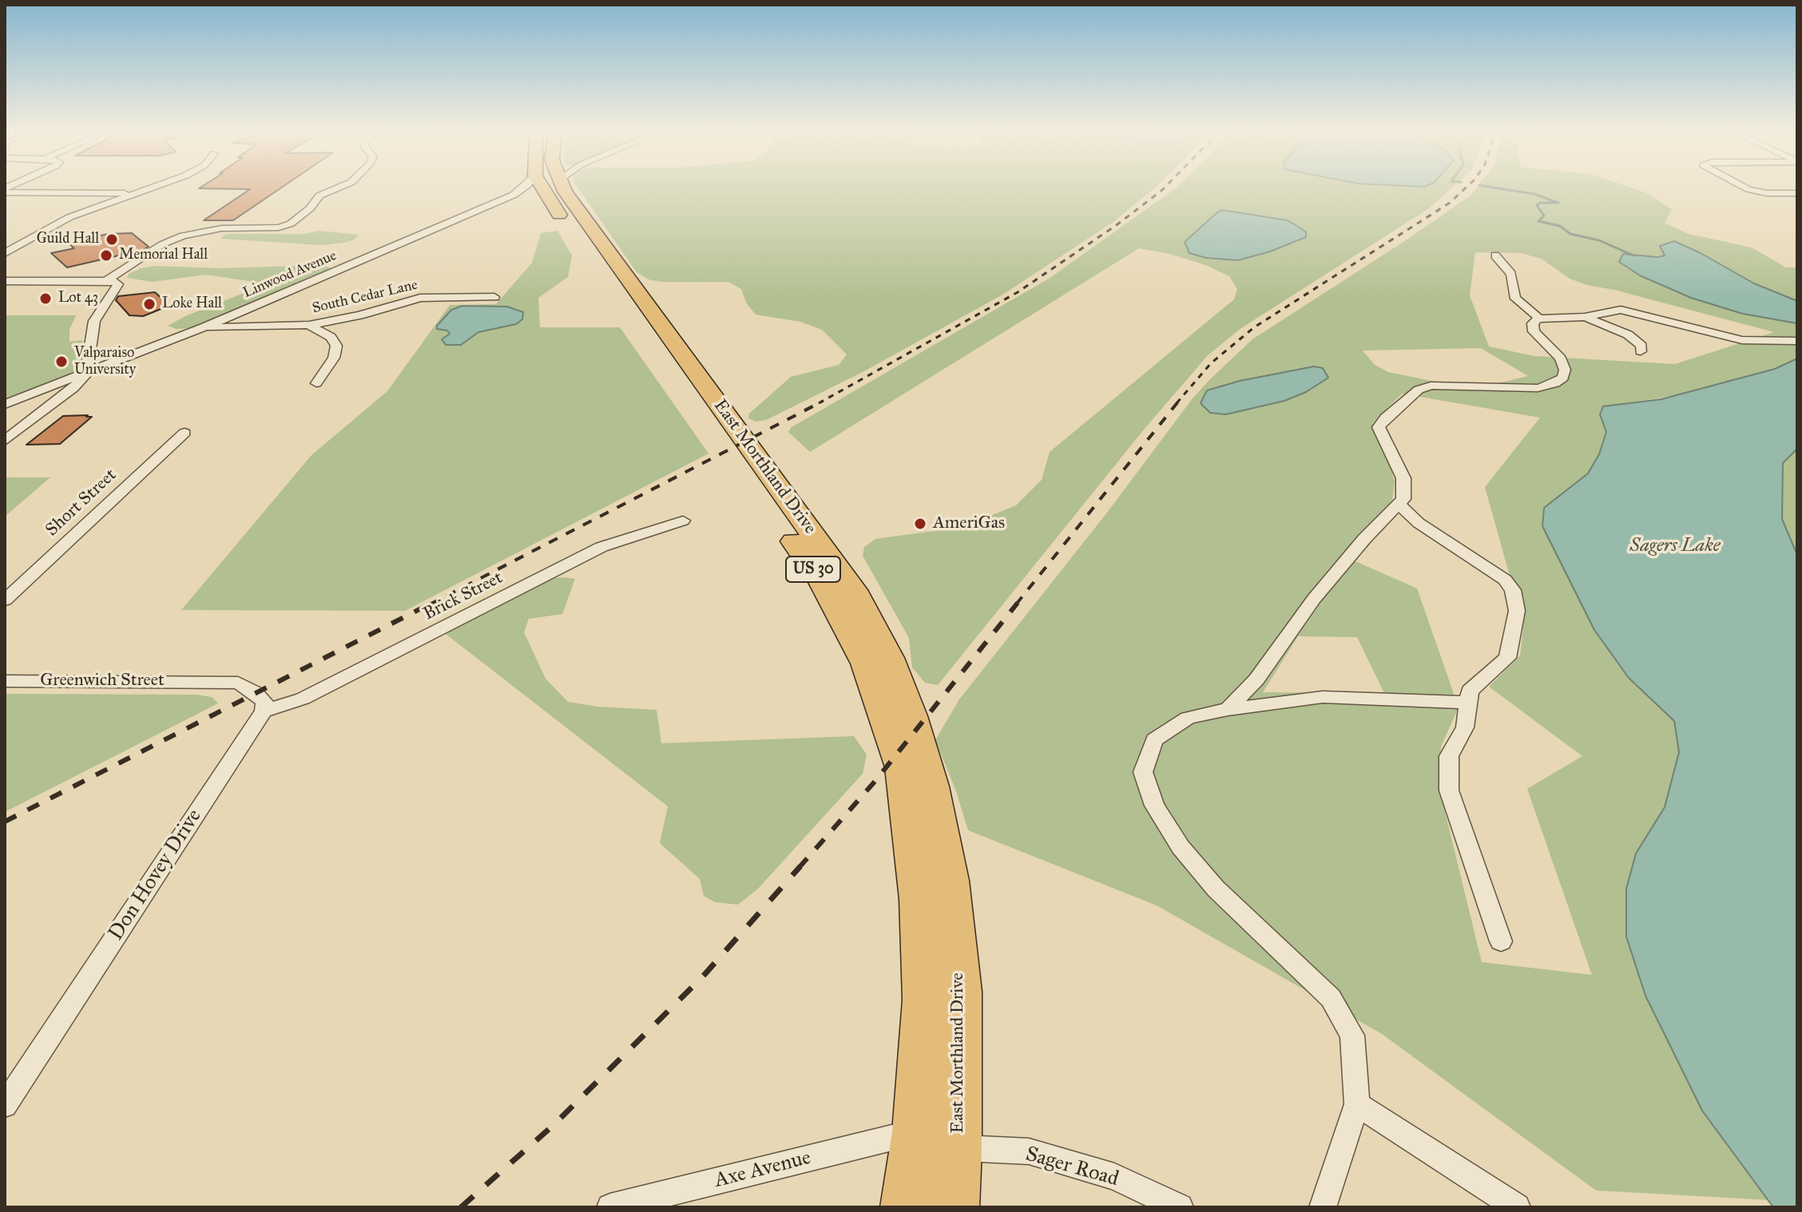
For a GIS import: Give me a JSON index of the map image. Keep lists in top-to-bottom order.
{
  "streets": {
    "highway": ["East Morthland Drive", "US 30"],
    "street": [
      "Linwood Avenue",
      "South Cedar Lane",
      "Short Street",
      "Brick Street",
      "Greenwich Street",
      "Don Hovey Drive",
      "Sager Road",
      "Axe Avenue"
    ]
  },
  "crossings": [
    ["Linwood Avenue", "South Cedar Lane"],
    ["Linwood Avenue", "East Morthland Drive"],
    ["East Morthland Drive", "Sager Road"],
    ["East Morthland Drive", "Axe Avenue"],
    ["Brick Street", "Greenwich Street"],
    ["Brick Street", "Don Hovey Drive"],
    ["Greenwich Street", "Don Hovey Drive"]
  ],
  "water": ["Sagers Lake"],
  "places": [
    "Guild Hall",
    "Memorial Hall",
    "Lot 43",
    "Loke Hall",
    "Valparaiso University",
    "AmeriGas"
  ]
}
